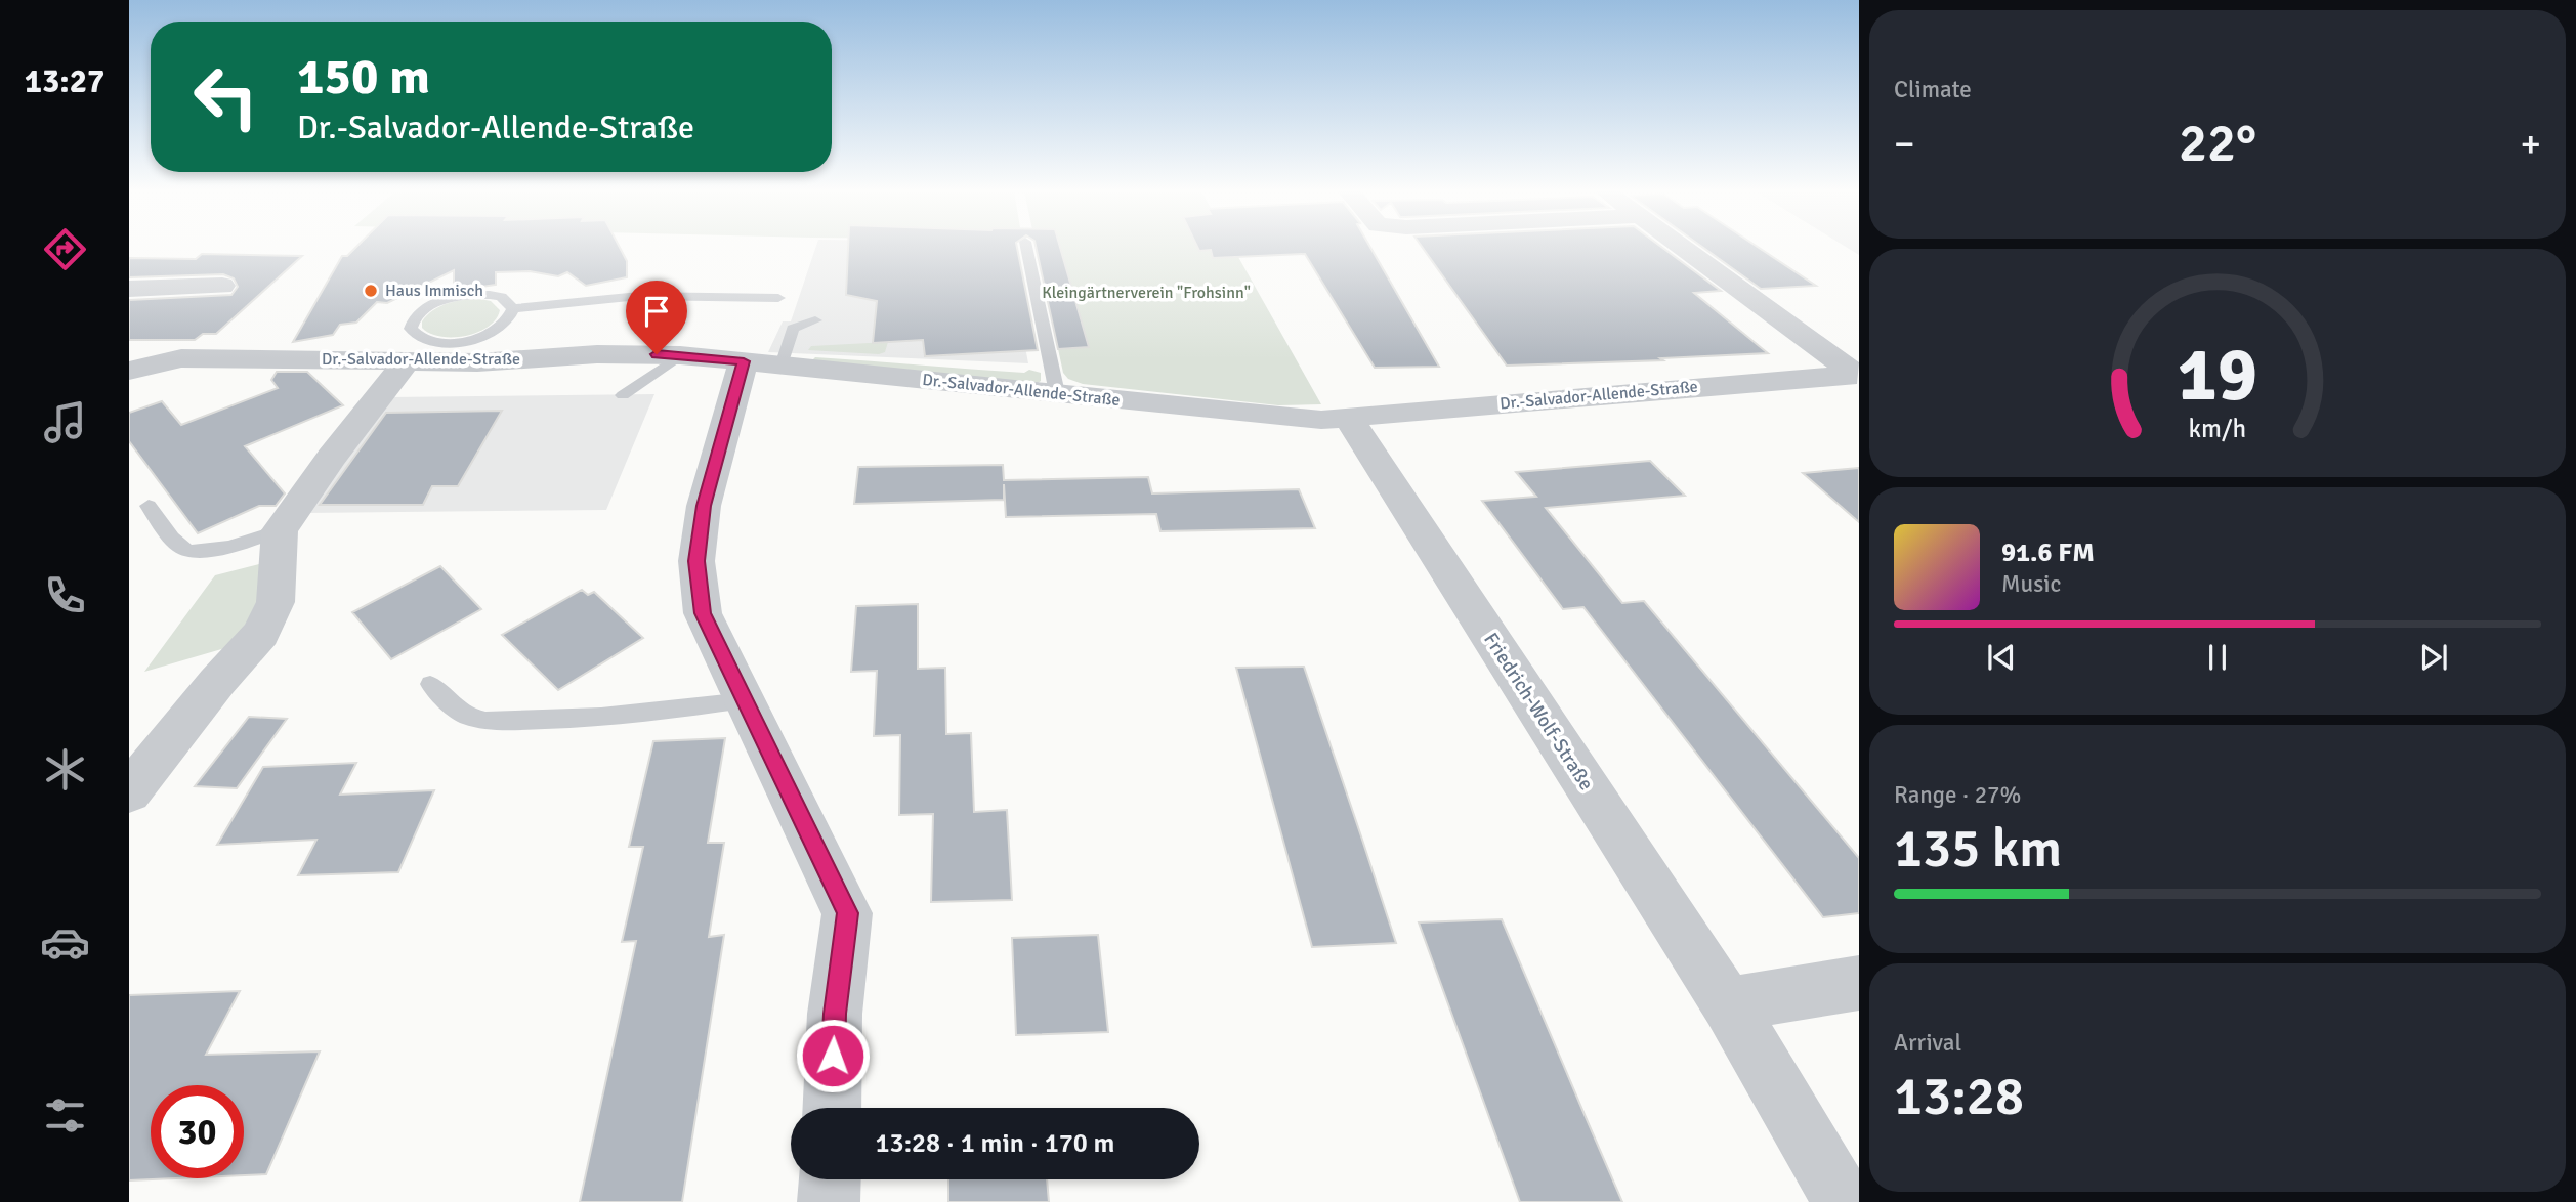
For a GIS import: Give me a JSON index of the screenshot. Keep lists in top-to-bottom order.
{
  "streets": {
    "street": ["Dr.-Salvador-Allende-Straße", "Friedrich-Wolf-Straße"]
  },
  "crossings": [
    ["Dr.-Salvador-Allende-Straße", "Friedrich-Wolf-Straße"]
  ],
  "parks": ["Kleingärtnerverein \"Frohsinn\""],
  "places": ["Haus Immisch"],
  "page": {
    "tabs": "13:27",
    "tile": [
      "Climate",
      ["Range · 27%", "135 km"],
      ["Arrival", "13:28"]
    ],
    "turn": ["150 m", "Dr.-Salvador-Allende-Straße"],
    "heat": ["−", "22°", "+"],
    "song": ["91.6 FM", "Music"],
    "limit": "30",
    "trip": "13:28 · 1 min · 170 m",
    "gauge": ["19", "km/h"]
  }
}
